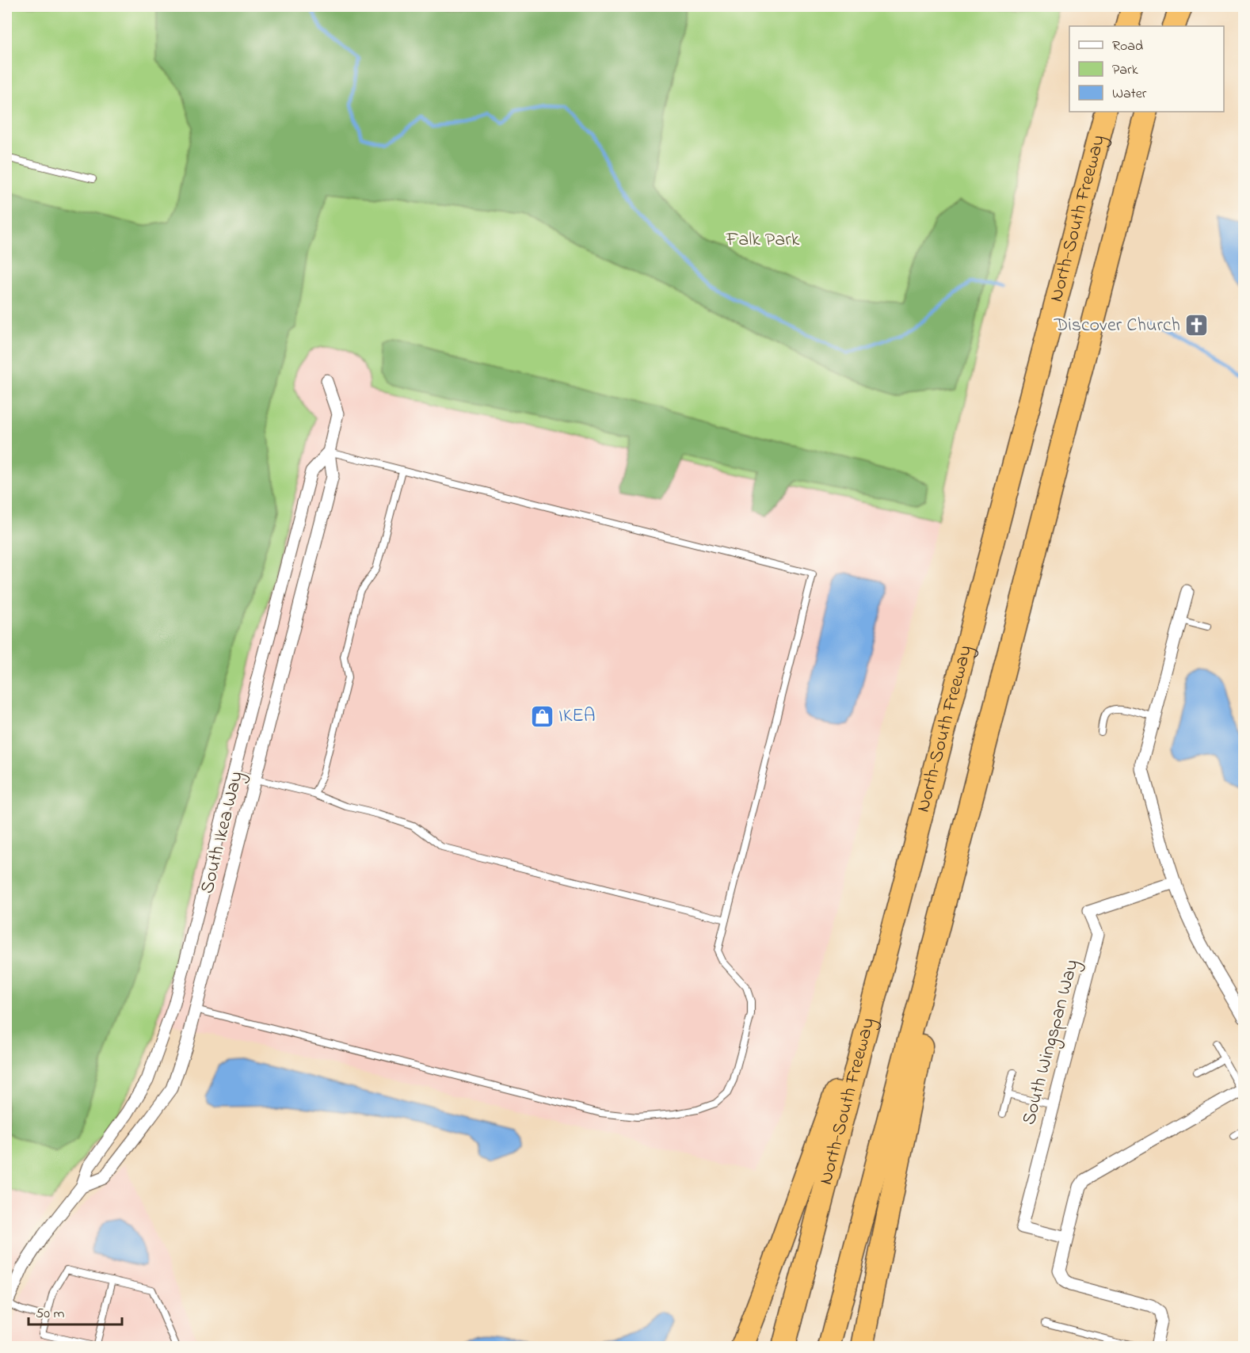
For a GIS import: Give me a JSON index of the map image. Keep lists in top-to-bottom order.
{
  "streets": {
    "highway": ["North-South Freeway"],
    "street": ["South Ikea Way", "South Wingspan Way"]
  },
  "parks": ["Falk Park"],
  "places": {
    "church": ["Discover Church"],
    "shop": ["IKEA"]
  },
  "legend": ["Road", "Park", "Water"],
  "scale_bar": "50 m"
}
